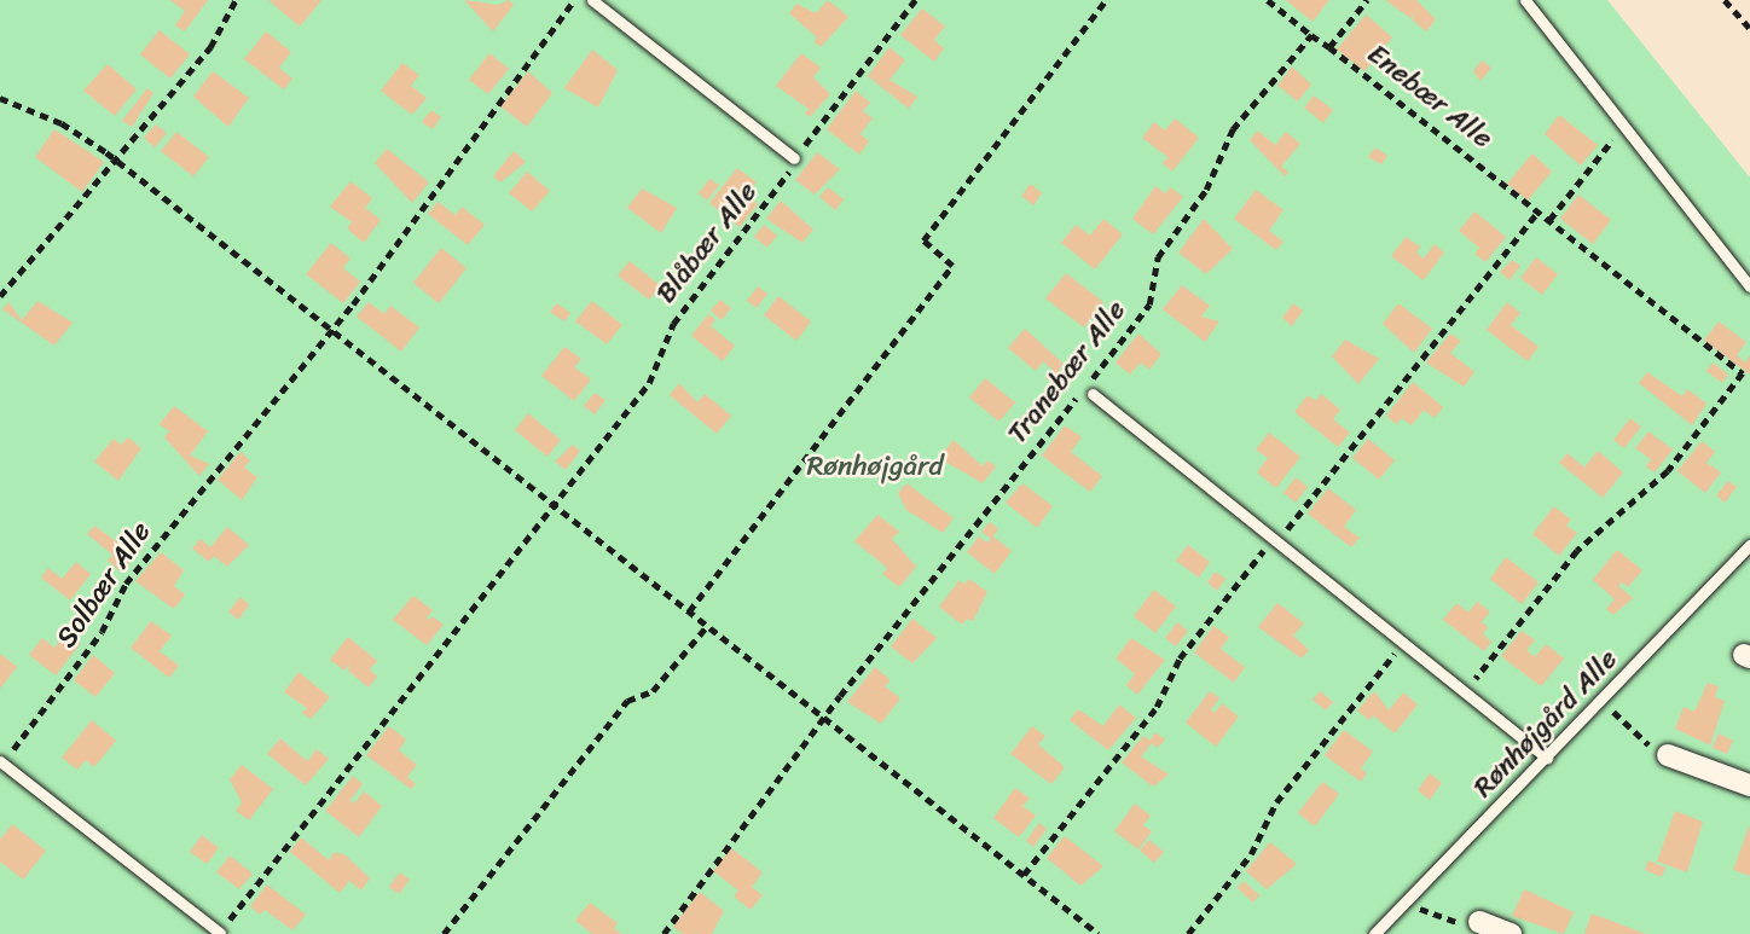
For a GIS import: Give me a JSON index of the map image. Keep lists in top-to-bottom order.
{
  "streets": {
    "lane": ["Tranebær Alle", "Rønhøjgård Alle"],
    "path": ["Enebær Alle", "Blåbær Alle", "Solbær Alle"]
  },
  "crossings": [
    ["Enebær Alle", "Tranebær Alle"],
    ["Tranebær Alle", "Rønhøjgård Alle"]
  ],
  "parks": ["Rønhøjgård"]
}
